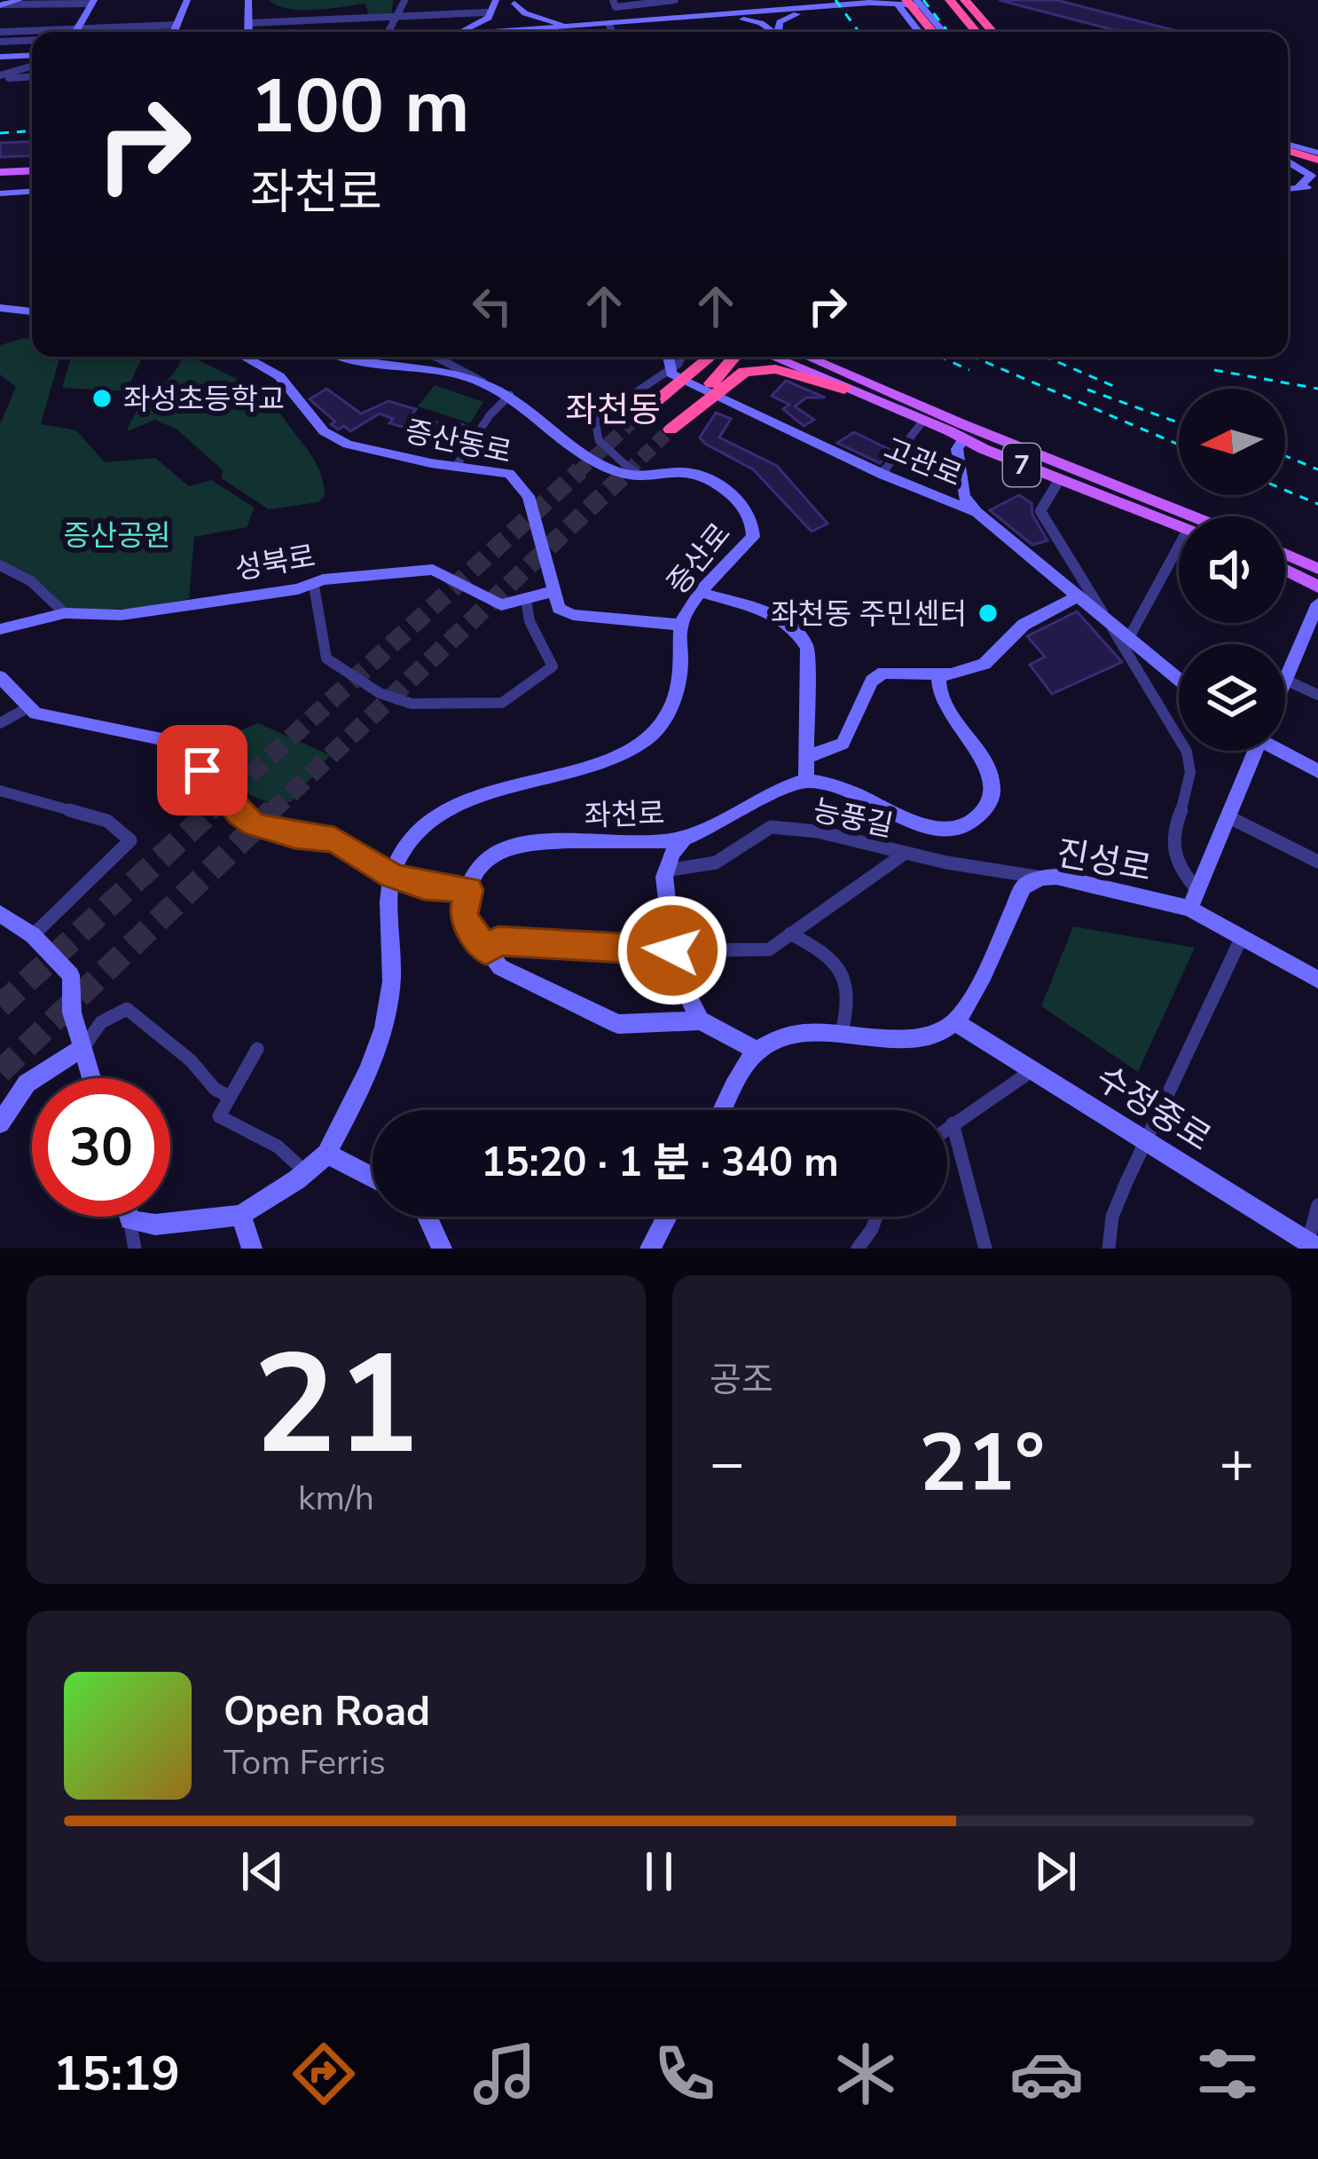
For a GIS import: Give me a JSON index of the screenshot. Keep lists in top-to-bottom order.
{
  "streets": {
    "main road": [
      "증산동로",
      "고관로",
      "7",
      "증산로",
      "성북로",
      "좌천로",
      "진성로",
      "수정중로"
    ],
    "street": ["능풍길"]
  },
  "crossings": [
    ["증산동로", "성북로"],
    ["능풍길", "진성로"],
    ["진성로", "수정중로"]
  ],
  "districts": ["좌천동"],
  "parks": ["증산공원"],
  "places": ["좌성초등학교", "좌천동 주민센터"],
  "north": "left",
  "page": {
    "turn": ["100 m", "좌천로"],
    "limit": "30",
    "trip": "15:20 · 1 분 · 340 m",
    "tile": [
      ["21", "km/h"],
      "공조"
    ],
    "heat": ["−", "21°", "+"],
    "song": ["Open Road", "Tom Ferris"],
    "tabs": "15:19"
  }
}
